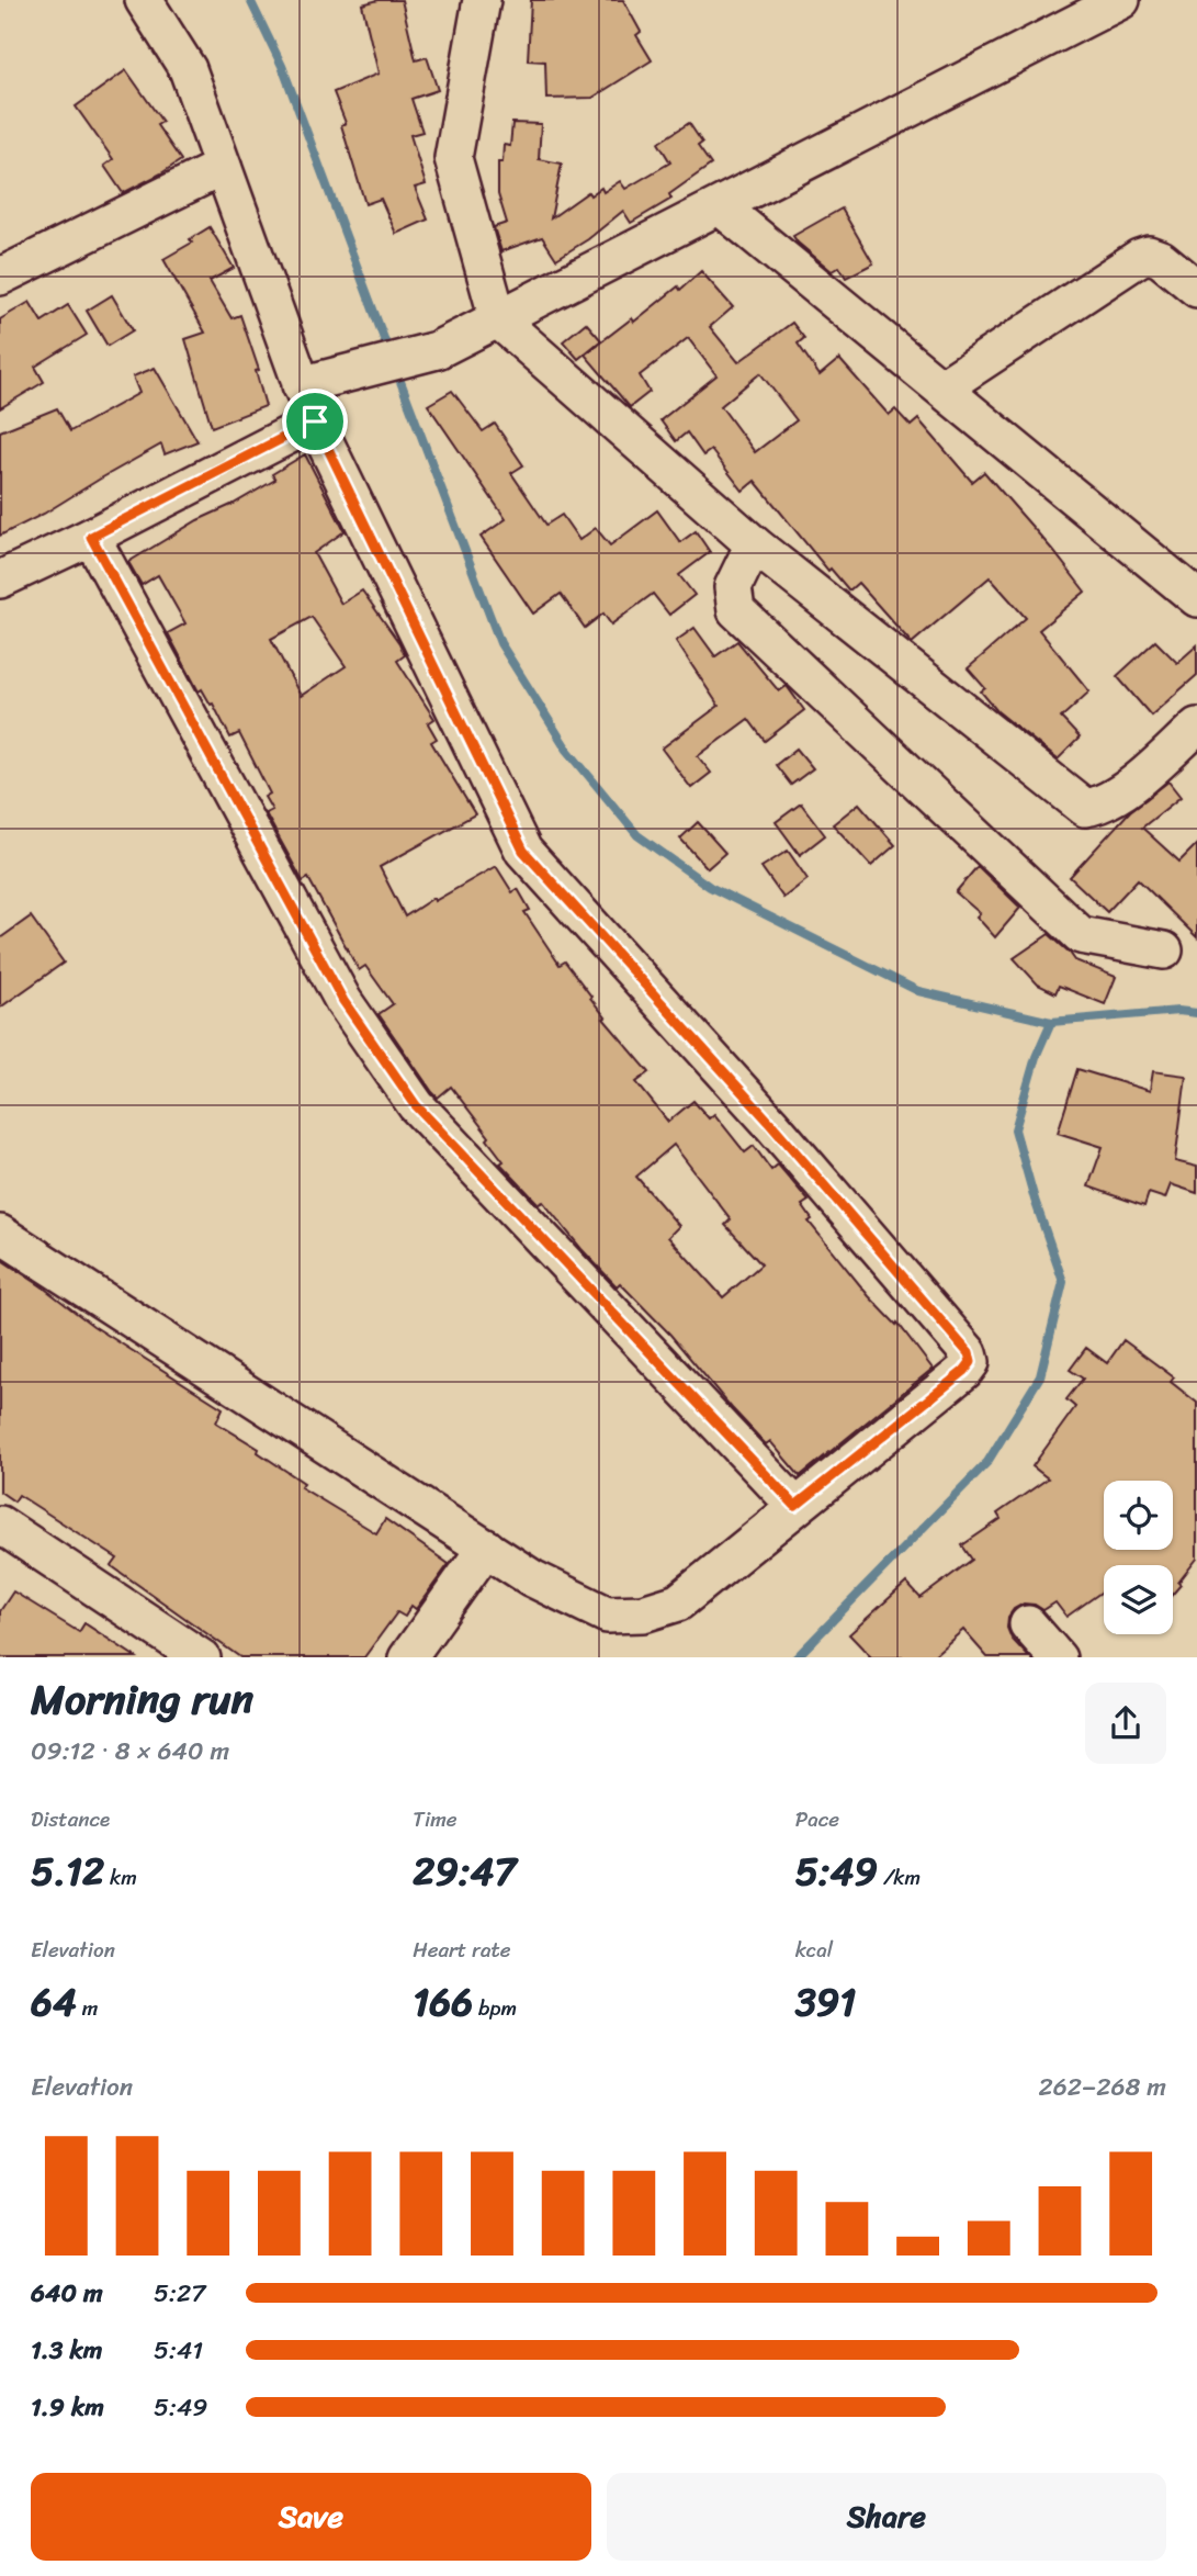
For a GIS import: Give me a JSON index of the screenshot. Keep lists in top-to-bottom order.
{
  "page": {
    "heading": ["Morning run", "09:12 · 8 × 640 m"],
    "stats": [
      ["Distance", "5.12 km"],
      ["Time", "29:47"],
      ["Pace", "5:49 /km"],
      ["Elevation", "64 m"],
      ["Heart rate", "166 bpm"],
      ["kcal", "391"]
    ],
    "chart": ["Elevation", "262–268 m"],
    "list": [
      {
        "name": "640 m",
        "note": "5:27"
      },
      {
        "name": "1.3 km",
        "note": "5:41"
      },
      {
        "name": "1.9 km",
        "note": "5:49"
      }
    ],
    "buttons": ["Save", "Share"]
  }
}
